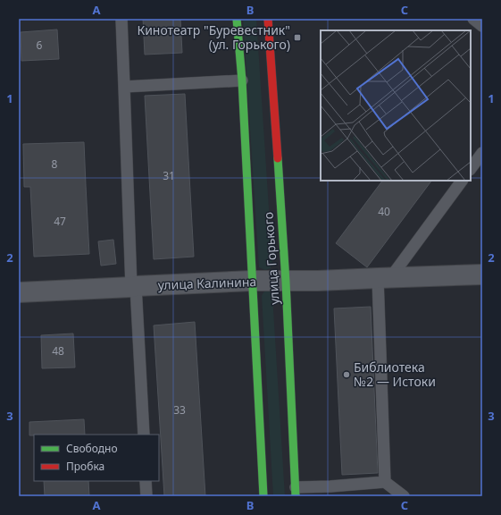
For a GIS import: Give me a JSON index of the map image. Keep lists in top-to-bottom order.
{
  "streets": {
    "main road": ["улица Горького"],
    "street": ["улица Калинина"]
  },
  "crossings": [
    ["улица Горького", "улица Калинина"]
  ],
  "places": {
    "transit": ["Кинотеатр \"Буревестник\" (ул. Горького)"],
    "other": ["Библиотека №2 — Истоки"]
  },
  "house_numbers": [
    "6",
    "8",
    "31",
    "40",
    "47",
    "48",
    "33"
  ],
  "legend": ["Свободно", "Пробка"],
  "grid": {
    "columns": ["A", "B", "C"],
    "rows": ["1", "2", "3"]
  }
}
